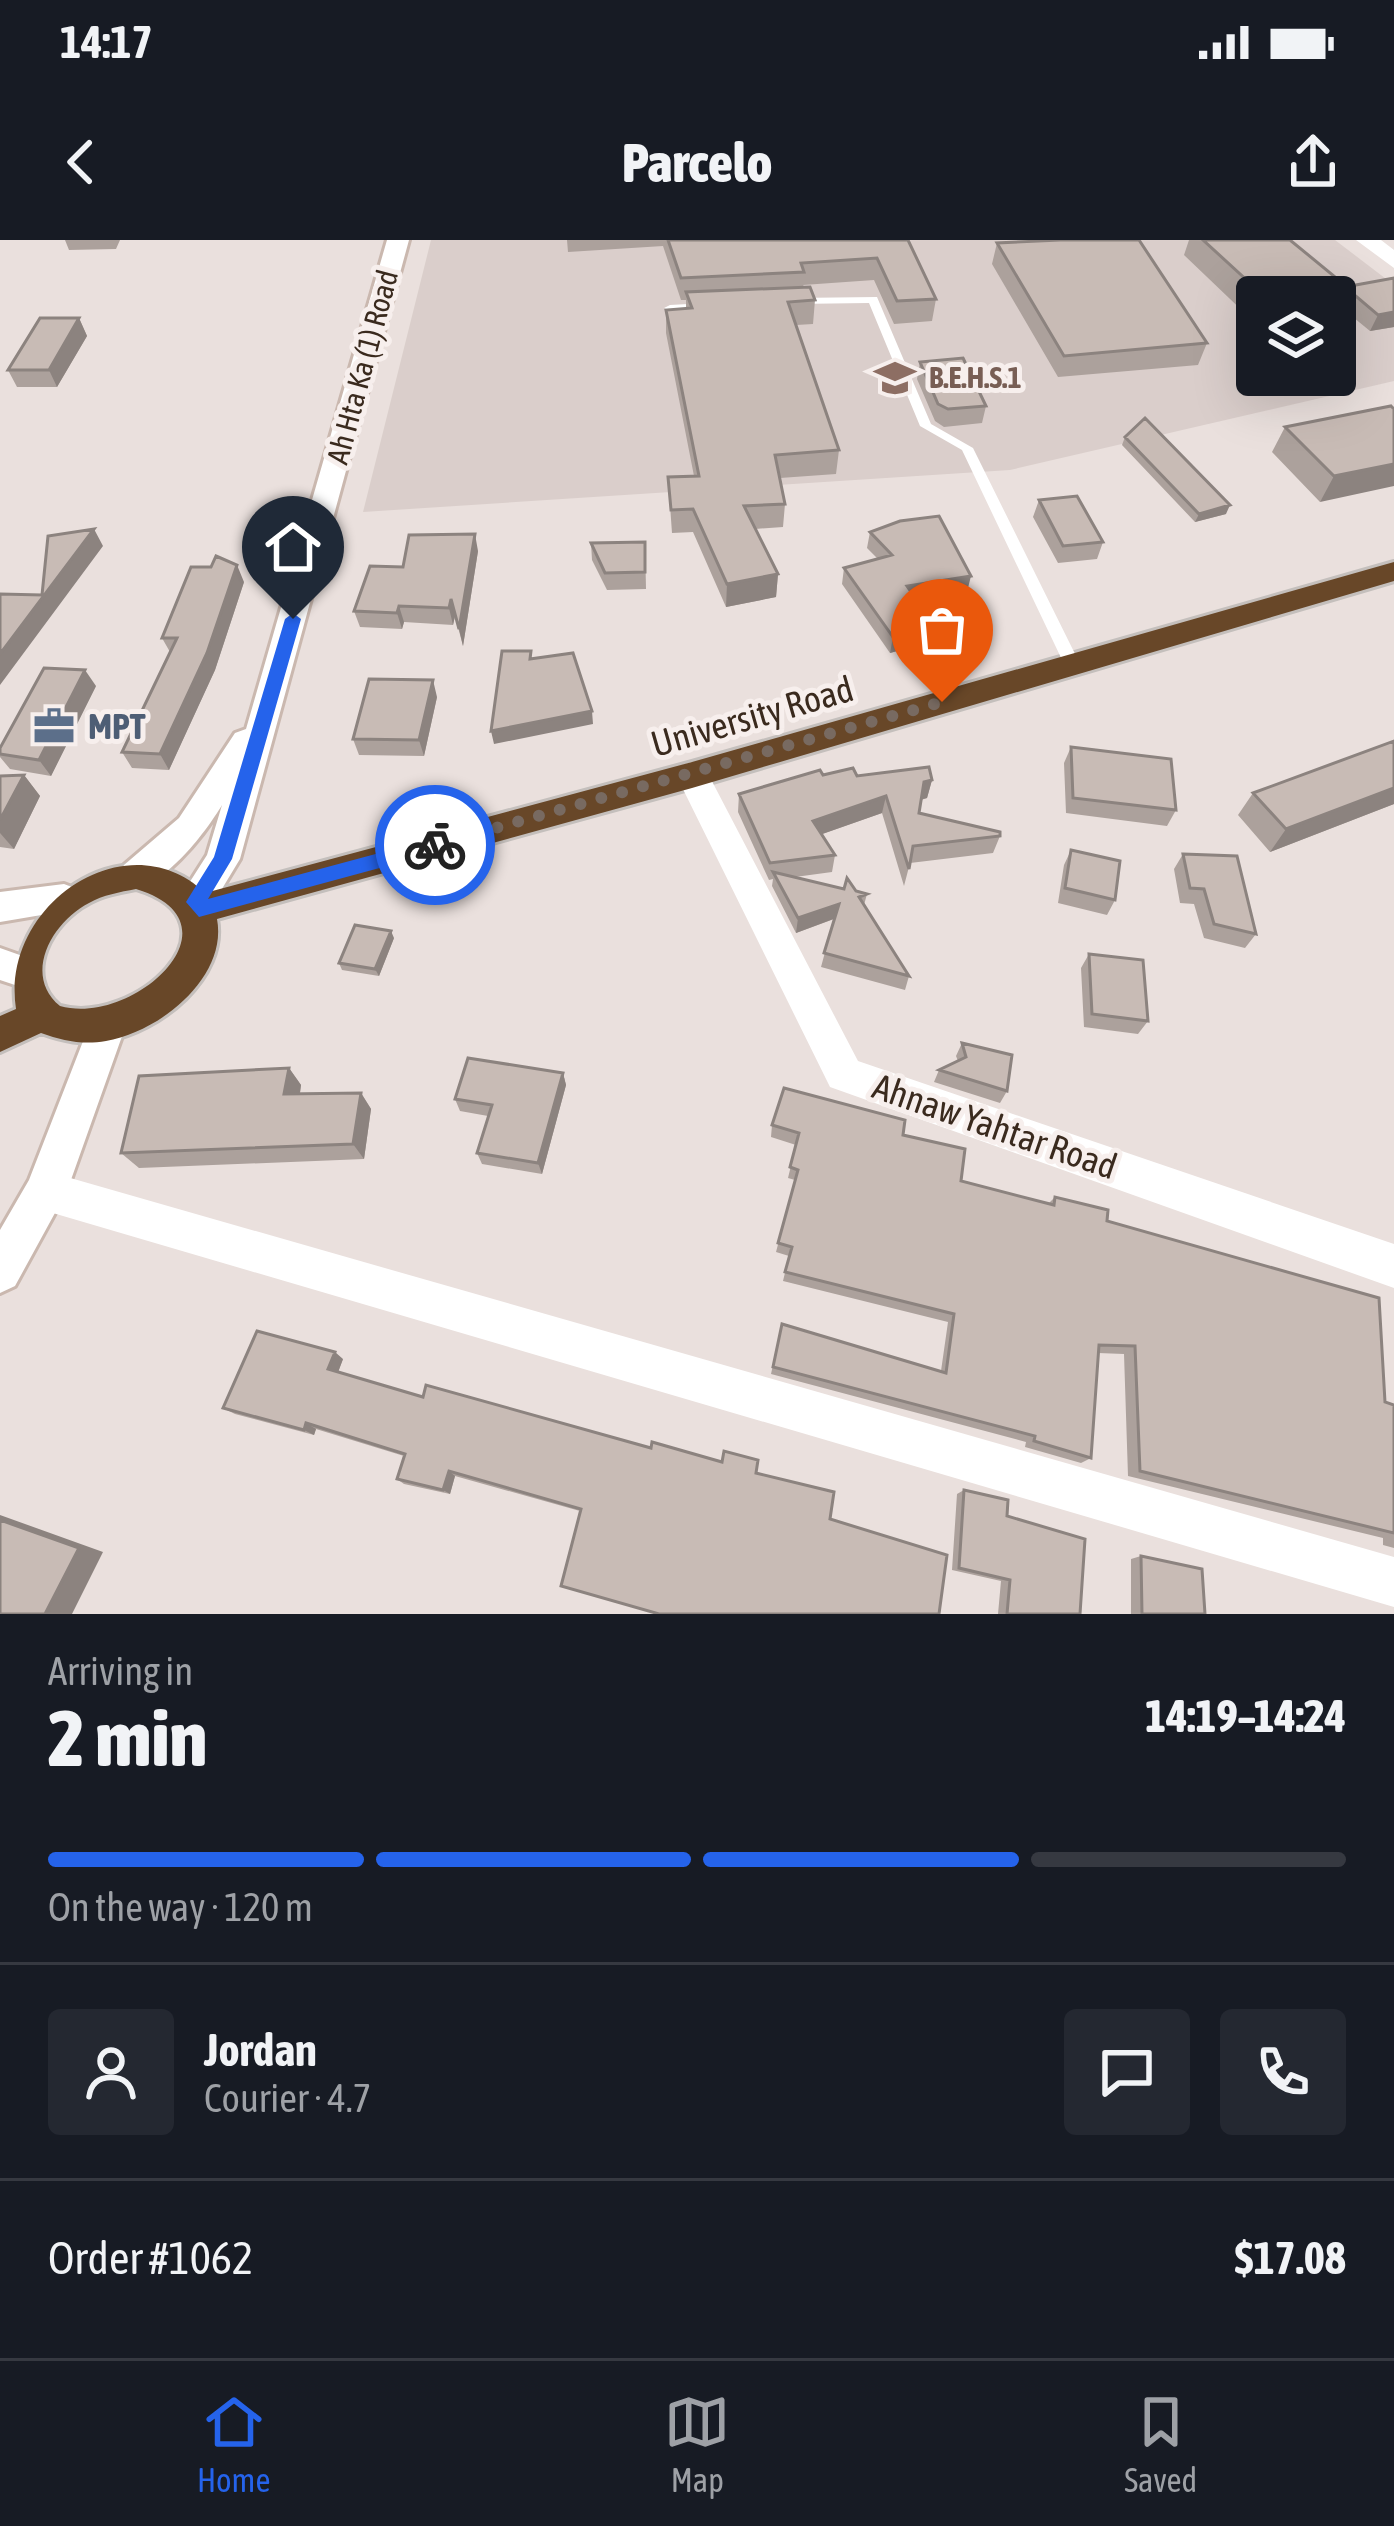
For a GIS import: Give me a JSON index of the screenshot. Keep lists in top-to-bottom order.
{
  "streets": {
    "highway": ["University Road"],
    "street": ["Ah Hta Ka (1) Road", "Ahnaw Yahtar Road"]
  },
  "crossings": [
    ["Ah Hta Ka (1) Road", "University Road"],
    ["University Road", "Ahnaw Yahtar Road"]
  ],
  "places": {
    "school or university": ["B.E.H.S.1"],
    "office": ["MPT"]
  },
  "page": {
    "status": "14:17",
    "header": "Parcelo",
    "heading": ["2 min", "Arriving in", "14:19–14:24"],
    "panel": [
      "Jordan",
      "Courier · 4.7",
      "Order #1062",
      "$17.08"
    ],
    "bar": "On the way · 120 m",
    "tabs": ["Home", "Map", "Saved"]
  }
}
